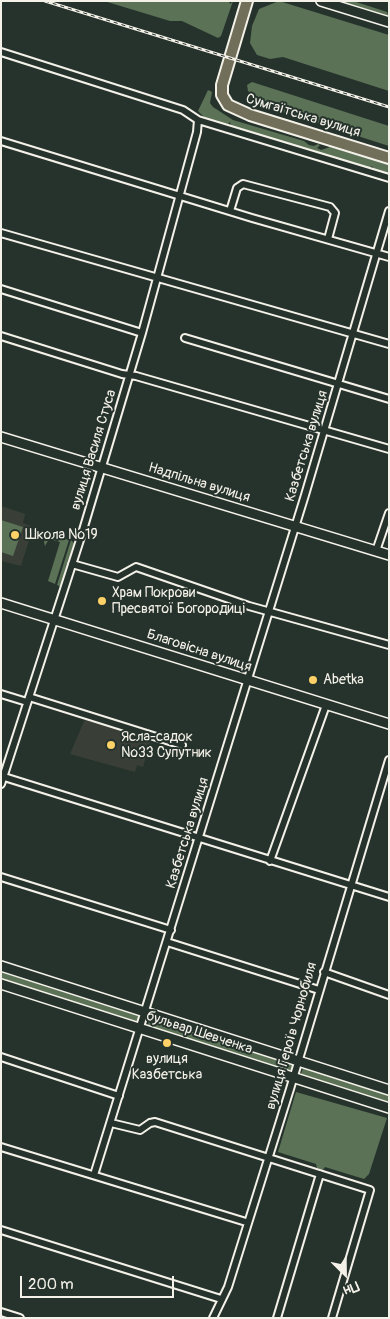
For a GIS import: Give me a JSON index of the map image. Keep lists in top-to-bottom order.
{
  "streets": {
    "main road": [
      "Сумгаїтська вулиця",
      "Надпільна вулиця",
      "Благовісна вулиця",
      "бульвар Шевченка"
    ],
    "street": ["Казбетська вулиця", "вулиця Василя Стуса", "вулиця Героїв Чорнобиля"]
  },
  "crossings": [
    ["Казбетська вулиця", "Надпільна вулиця"],
    ["Казбетська вулиця", "Благовісна вулиця"],
    ["Казбетська вулиця", "бульвар Шевченка"],
    ["вулиця Василя Стуса", "Надпільна вулиця"],
    ["вулиця Василя Стуса", "Благовісна вулиця"],
    ["бульвар Шевченка", "вулиця Героїв Чорнобиля"]
  ],
  "places": [
    "Школа №19",
    "Храм Покрови Пресвятої Богородиці",
    "Abetka",
    "Ясла-садок №33 Супутник",
    "вулиця Казбетська"
  ],
  "scale_bar": "200 m",
  "north": "bottom right"
}
